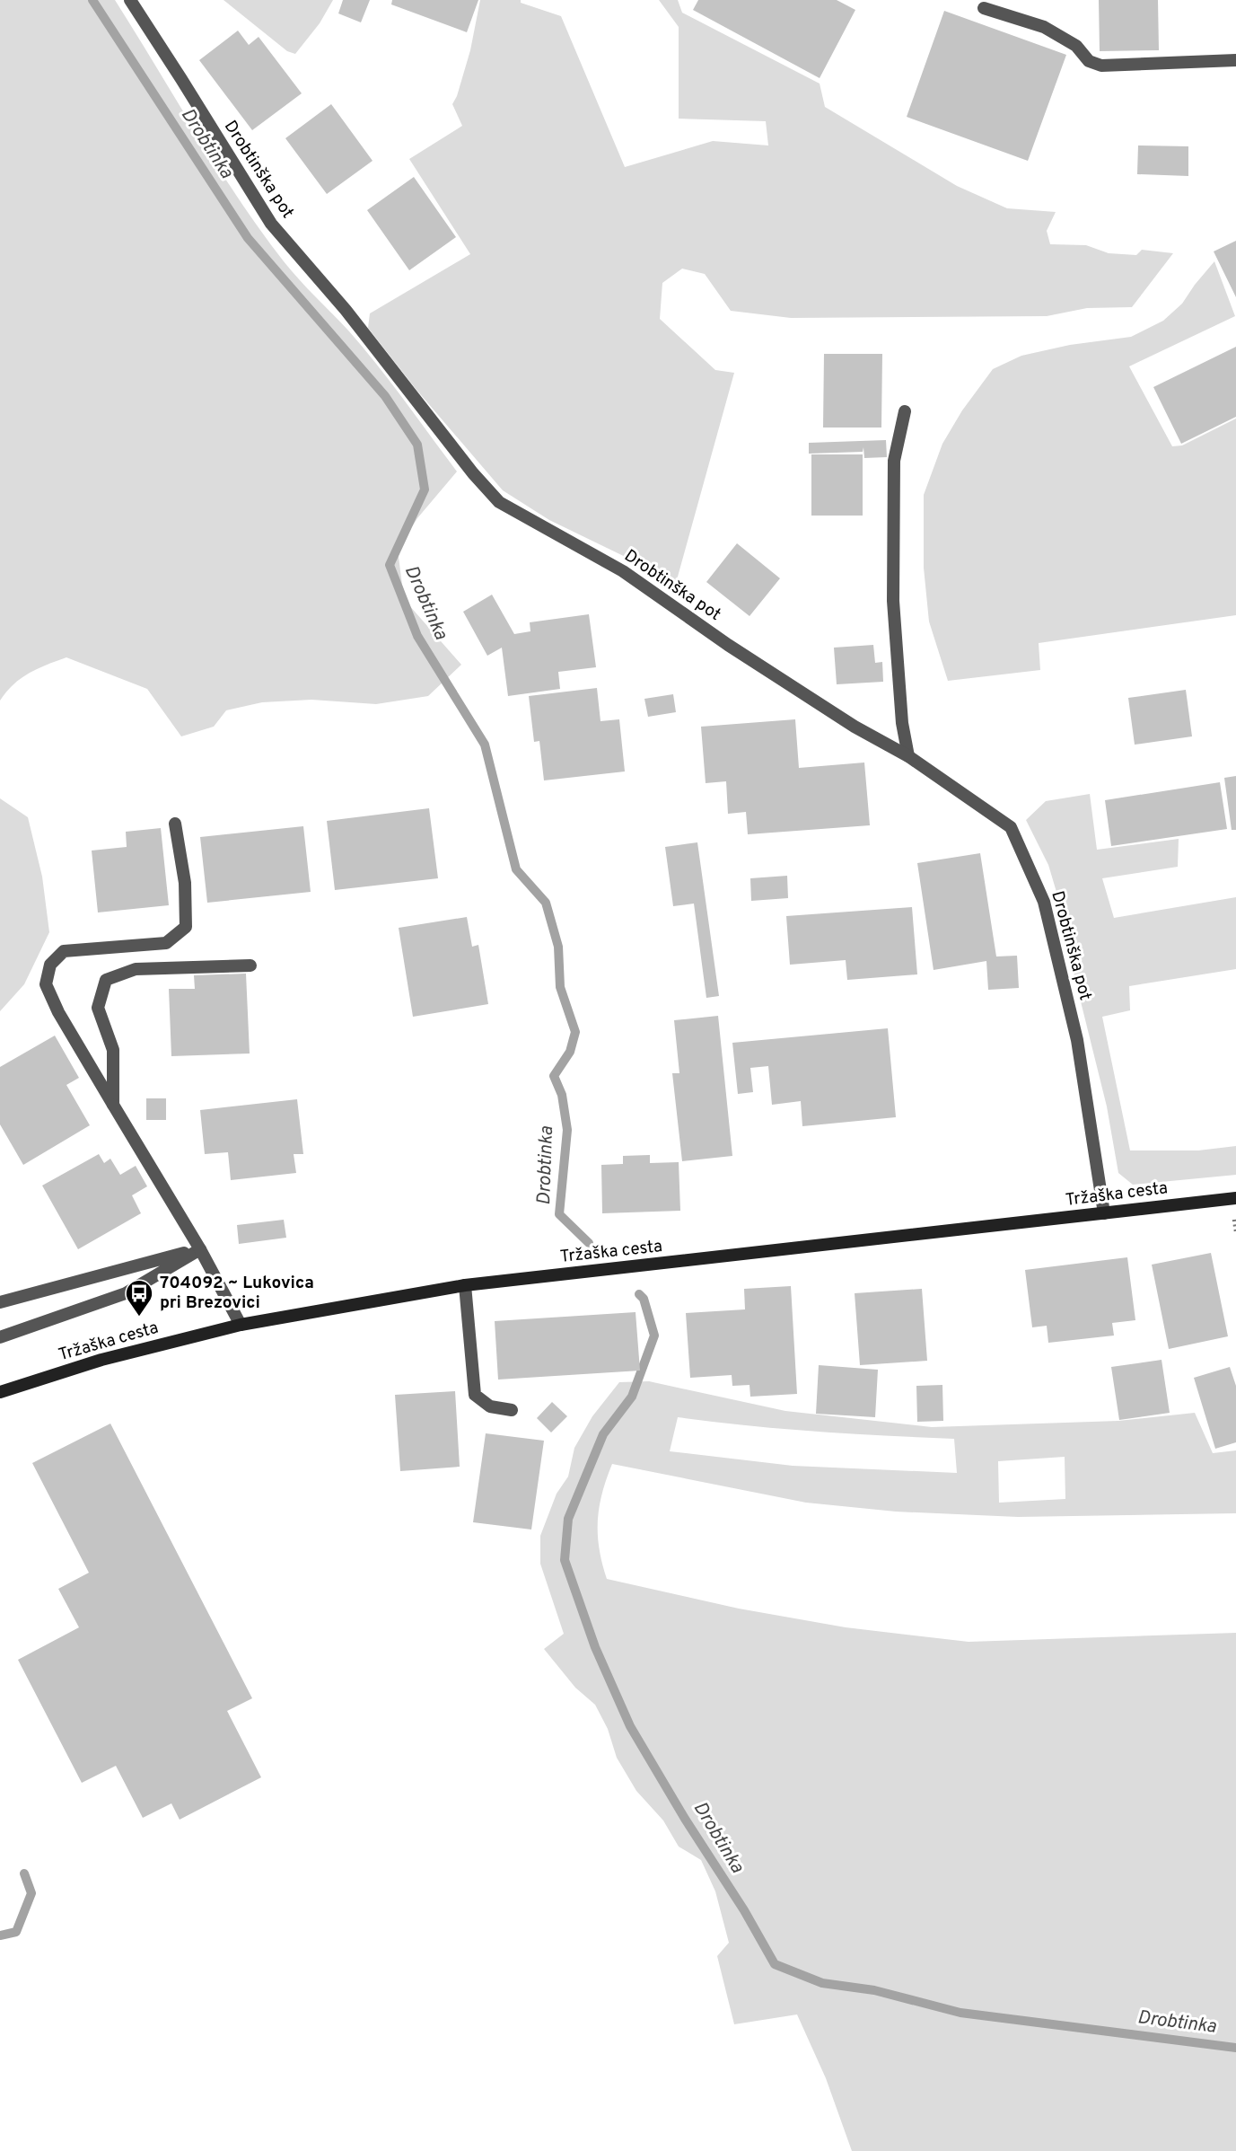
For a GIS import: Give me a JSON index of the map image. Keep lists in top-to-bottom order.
{
  "streets": {
    "main road": ["Tržaška cesta"],
    "street": ["Drobtinška pot"]
  },
  "crossings": [
    ["Drobtinška pot", "Tržaška cesta"]
  ],
  "water": ["Drobtinka"],
  "places": {
    "bus stop": ["704092 ~ Lukovica pri Brezovici"]
  }
}
